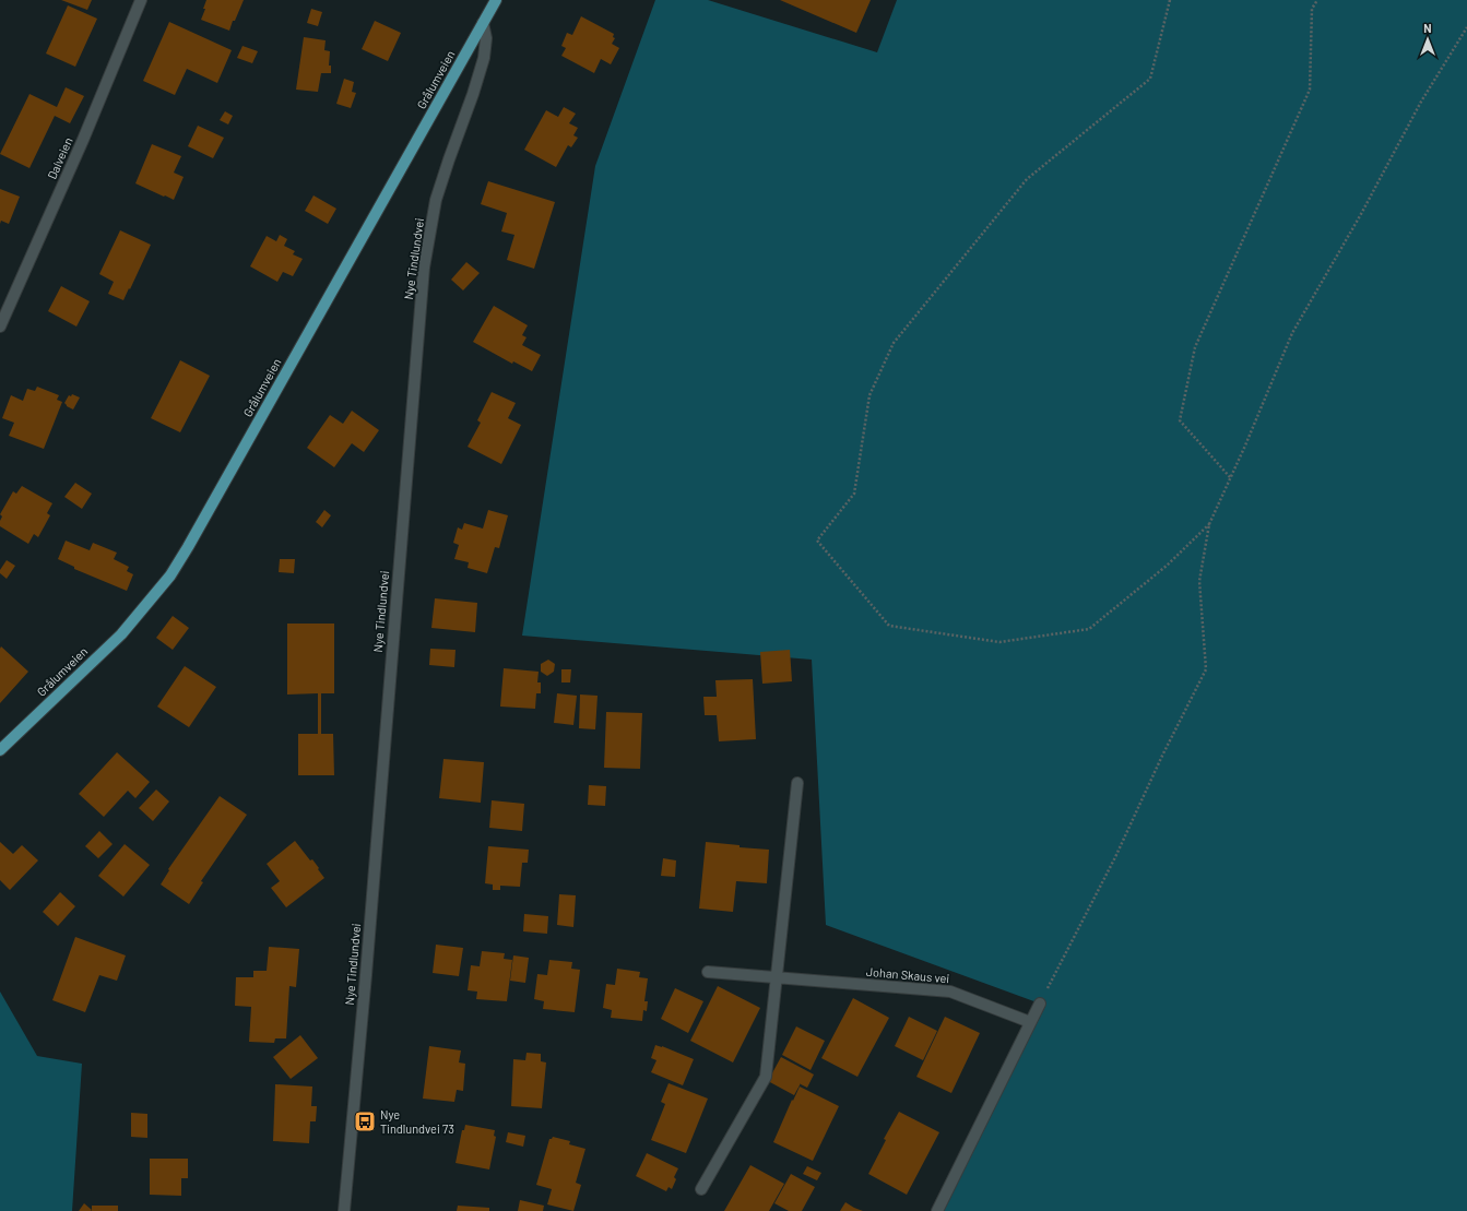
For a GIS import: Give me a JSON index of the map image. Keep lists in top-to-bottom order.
{
  "streets": {
    "main road": ["Grålumveien"],
    "street": ["Dalveien", "Nye Tindlundvei", "Johan Skaus vei"]
  },
  "crossings": [
    ["Grålumveien", "Nye Tindlundvei"]
  ],
  "places": {
    "bus stop": ["Nye Tindlundvei 73"]
  },
  "north": "top"
}
